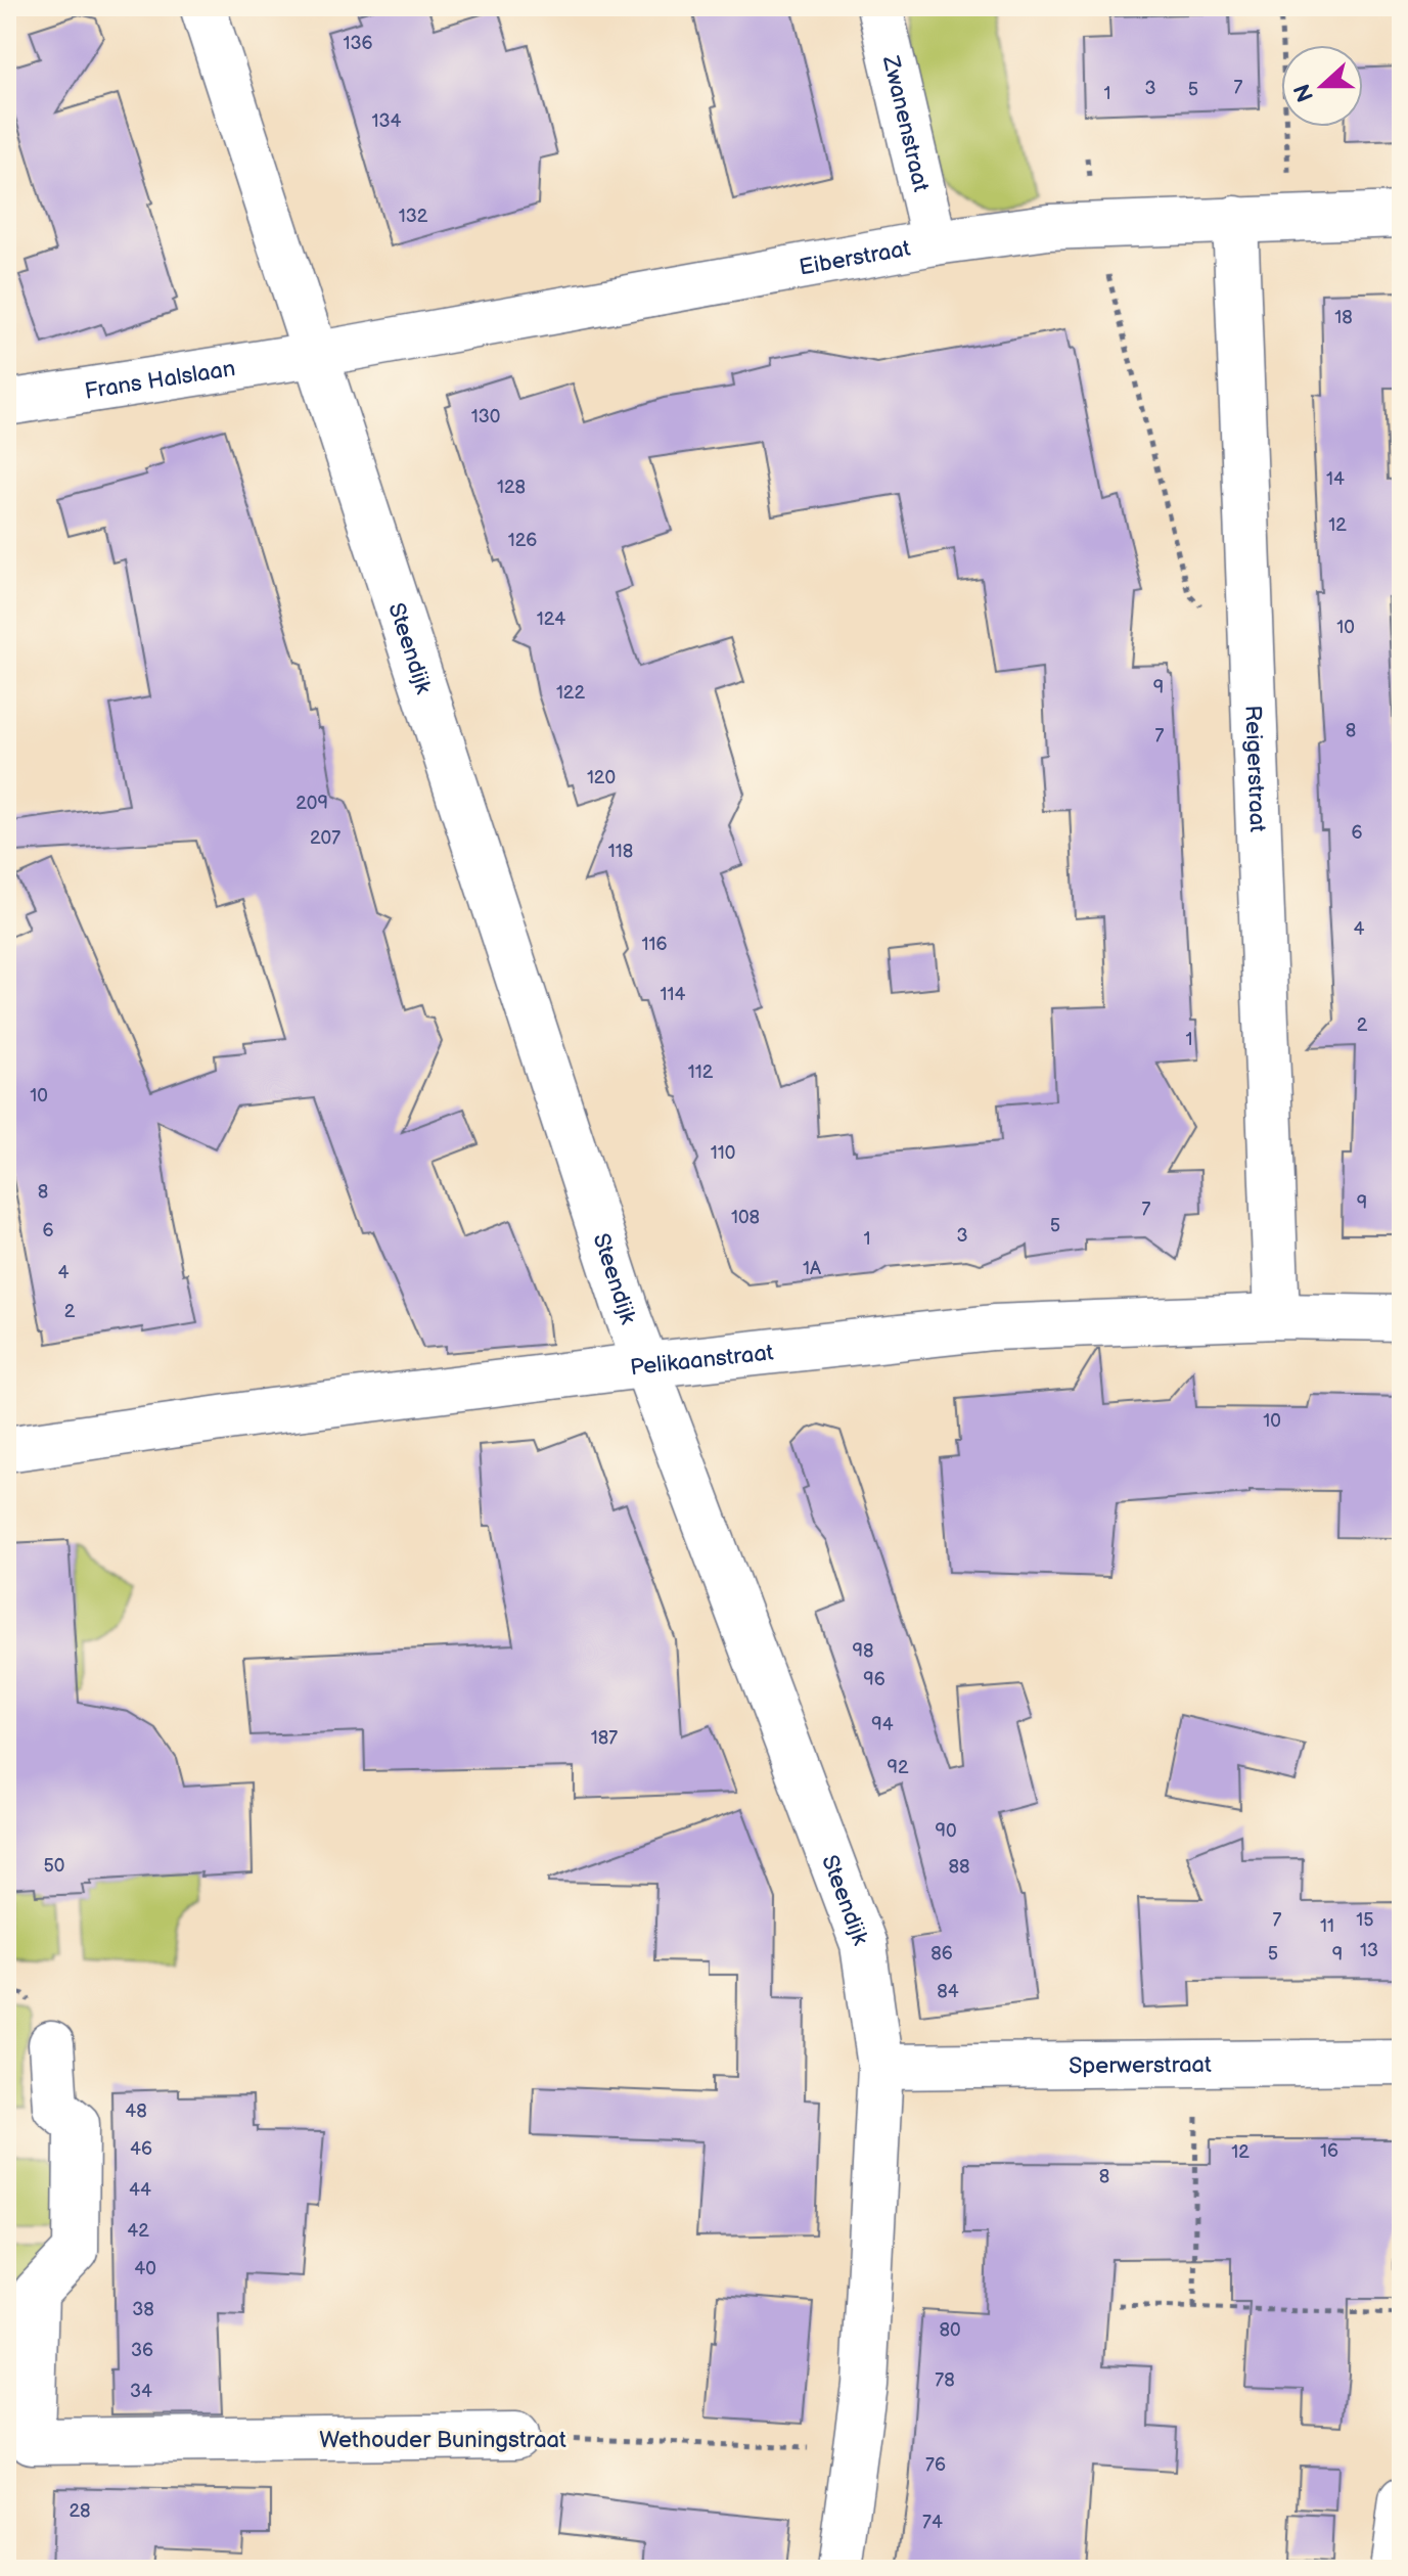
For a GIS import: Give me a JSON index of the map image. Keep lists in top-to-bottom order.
{
  "streets": {
    "street": [
      "Zwanenstraat",
      "Eiberstraat",
      "Frans Halslaan",
      "Steendijk",
      "Reigerstraat",
      "Pelikaanstraat",
      "Sperwerstraat",
      "Wethouder Buningstraat"
    ]
  },
  "crossings": [
    ["Zwanenstraat", "Eiberstraat"],
    ["Eiberstraat", "Frans Halslaan"],
    ["Eiberstraat", "Steendijk"],
    ["Eiberstraat", "Reigerstraat"],
    ["Frans Halslaan", "Steendijk"],
    ["Steendijk", "Pelikaanstraat"],
    ["Steendijk", "Sperwerstraat"],
    ["Steendijk", "Wethouder Buningstraat"],
    ["Reigerstraat", "Pelikaanstraat"]
  ],
  "house_numbers": [
    "136",
    "7",
    "3",
    "5",
    "1",
    "134",
    "132",
    "18",
    "130",
    "14",
    "128",
    "12",
    "126",
    "124",
    "10",
    "9",
    "122",
    "8",
    "7",
    "120",
    "209",
    "6",
    "207",
    "118",
    "4",
    "116",
    "114",
    "2",
    "1",
    "112",
    "10",
    "110",
    "8",
    "9",
    "7",
    "108",
    "5",
    "6",
    "3",
    "1",
    "1A",
    "4",
    "2",
    "10",
    "98",
    "96",
    "94",
    "187",
    "92",
    "90",
    "50",
    "88",
    "7",
    "15",
    "11",
    "13",
    "86",
    "5",
    "9",
    "84",
    "48",
    "46",
    "16",
    "12",
    "8",
    "44",
    "42",
    "40",
    "38",
    "80",
    "36",
    "78",
    "34",
    "76",
    "28",
    "74"
  ],
  "north": "left"
}
